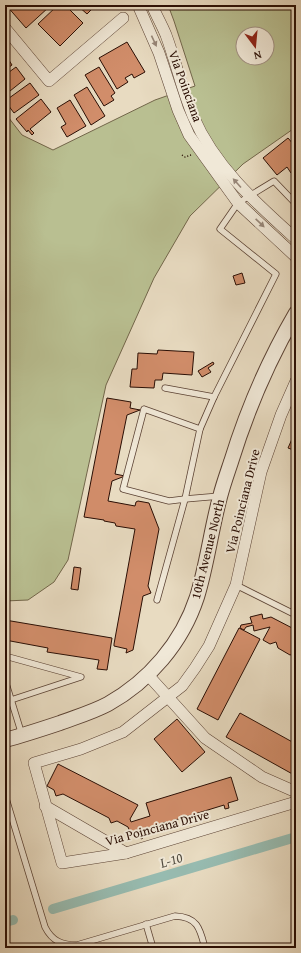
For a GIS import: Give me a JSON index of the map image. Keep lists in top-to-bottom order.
{
  "streets": {
    "street": ["Via Poinciana", "Via Poinciana Drive", "10th Avenue North"]
  },
  "water": ["L-10"],
  "north": "bottom"
}
